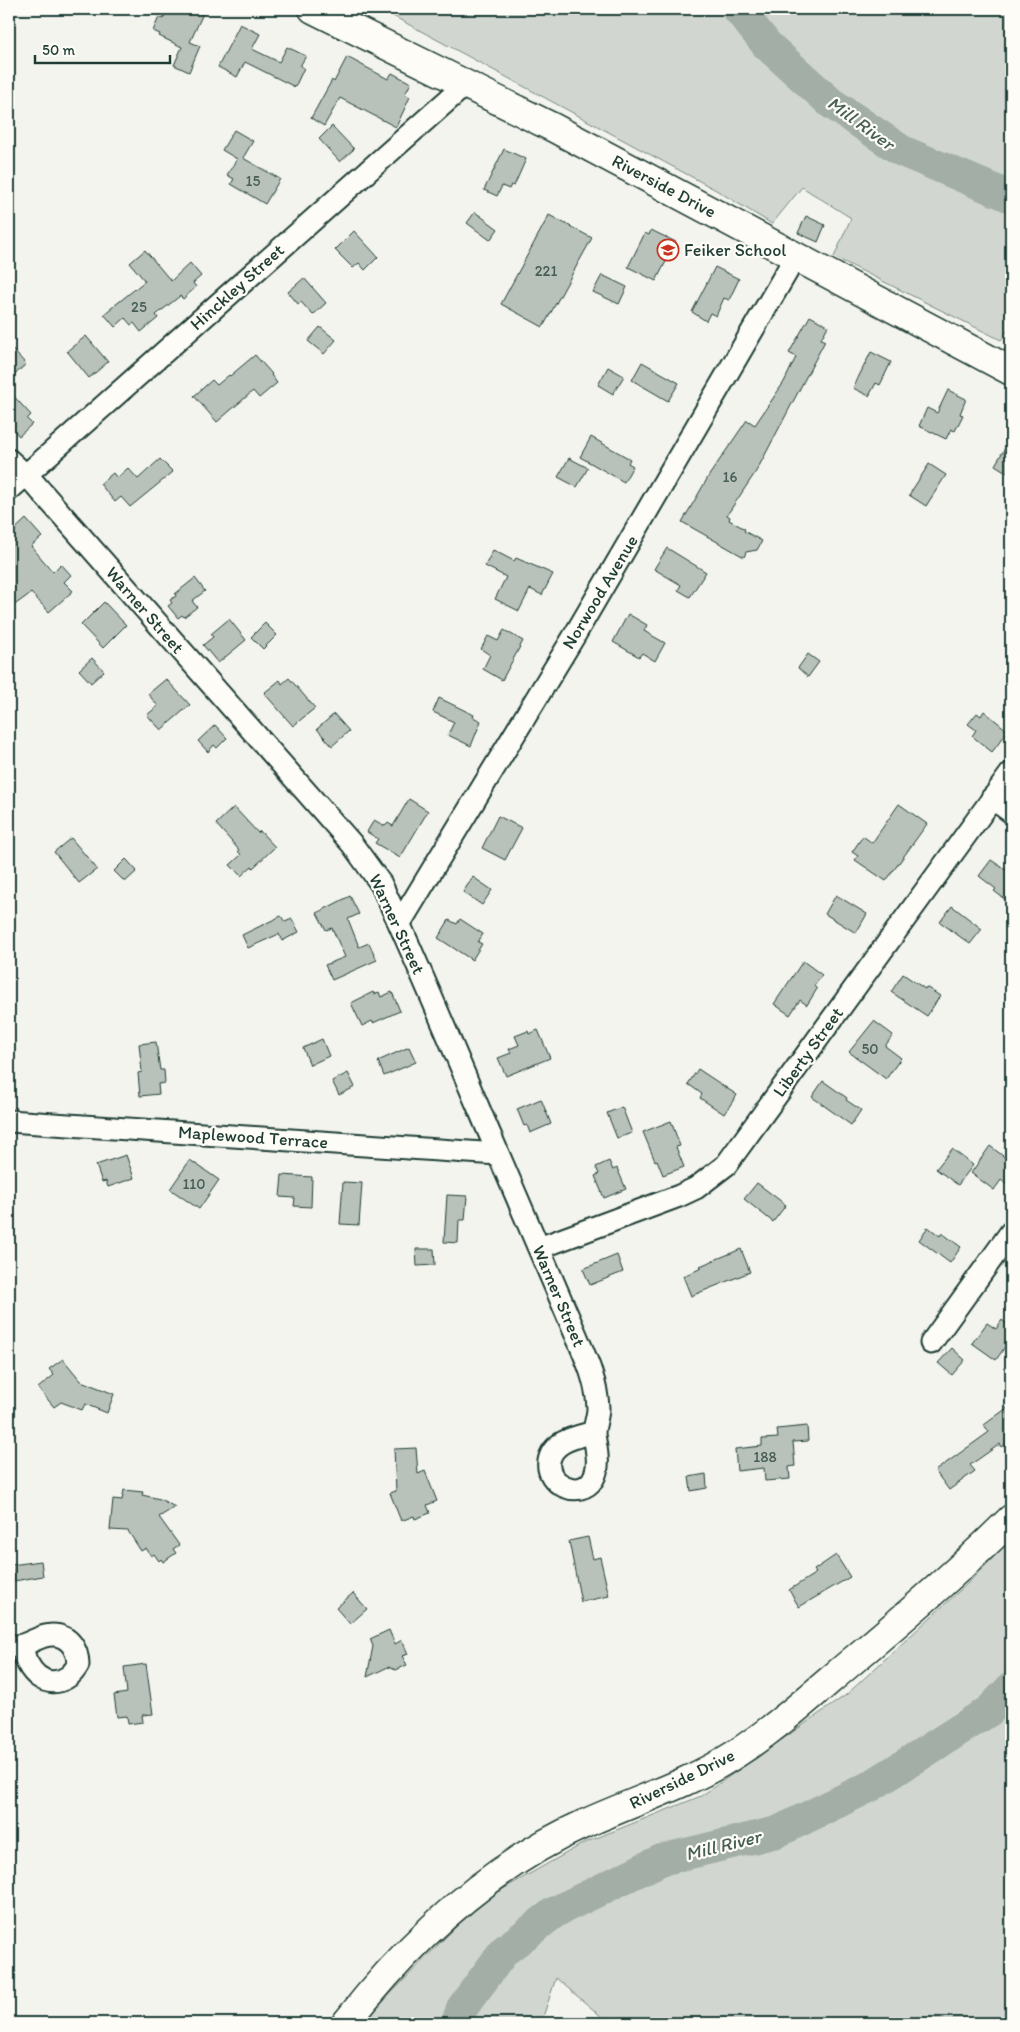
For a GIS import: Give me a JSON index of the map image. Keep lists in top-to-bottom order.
{
  "streets": {
    "street": [
      "Riverside Drive",
      "Hinckley Street",
      "Norwood Avenue",
      "Warner Street",
      "Liberty Street",
      "Maplewood Terrace"
    ]
  },
  "crossings": [
    ["Riverside Drive", "Hinckley Street"],
    ["Riverside Drive", "Norwood Avenue"],
    ["Hinckley Street", "Warner Street"],
    ["Norwood Avenue", "Warner Street"],
    ["Warner Street", "Liberty Street"],
    ["Warner Street", "Maplewood Terrace"]
  ],
  "water": ["Mill River"],
  "places": {
    "school or university": ["Feiker School"]
  },
  "house_numbers": [
    "15",
    "221",
    "25",
    "16",
    "50",
    "110",
    "188"
  ],
  "scale_bar": "50 m"
}
